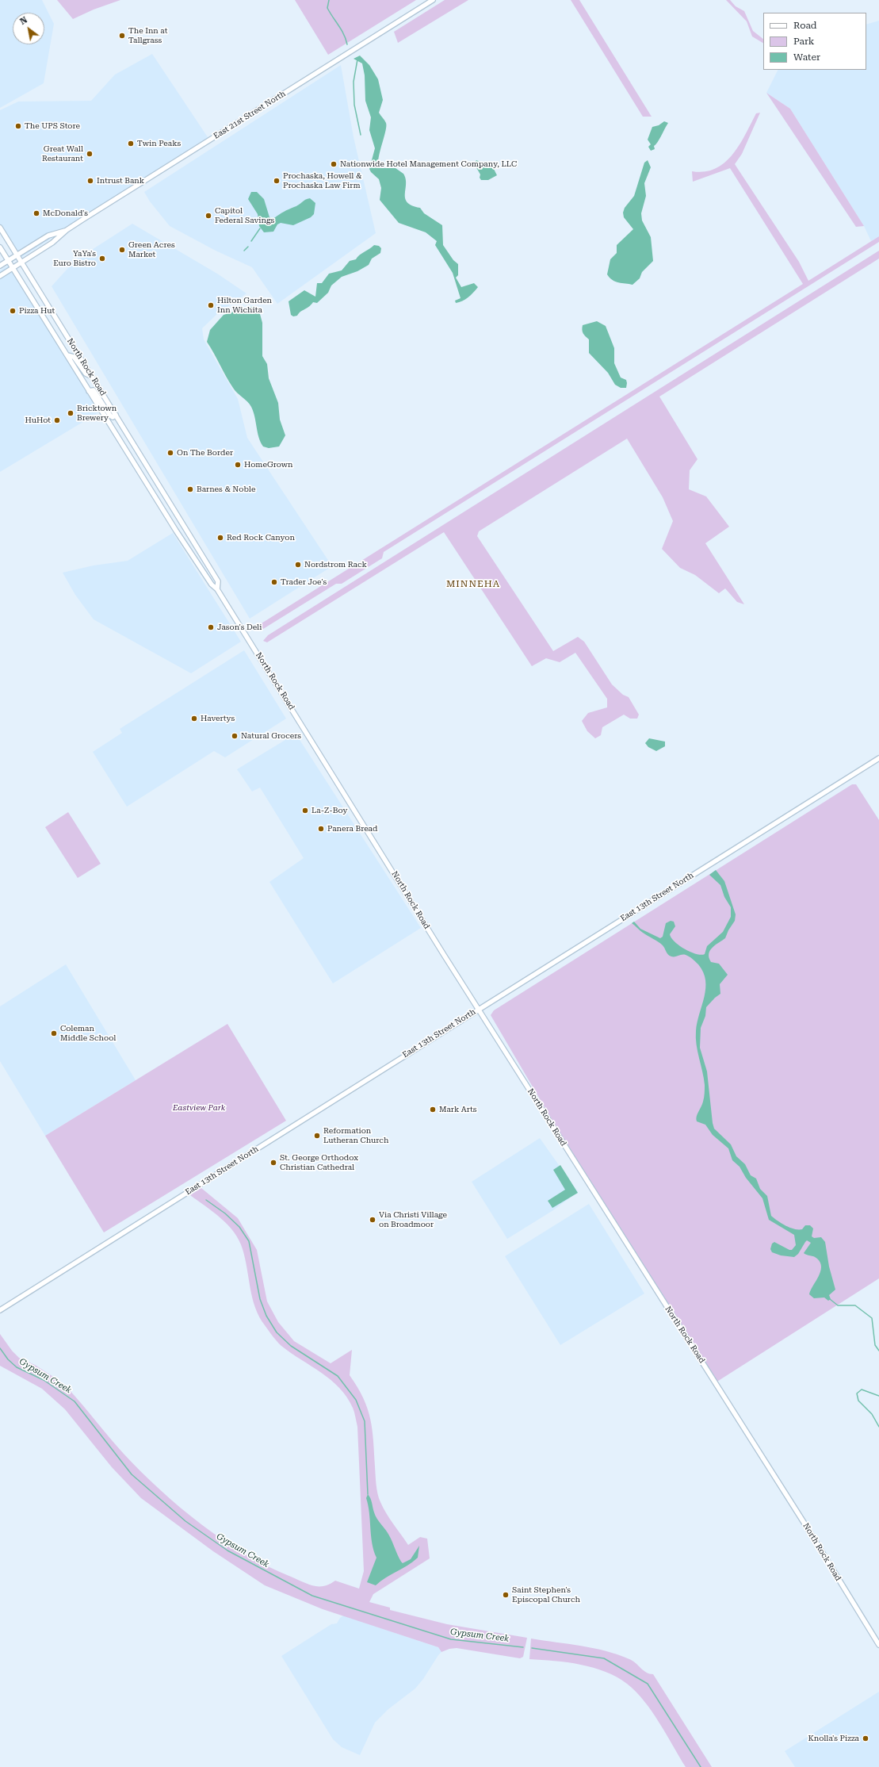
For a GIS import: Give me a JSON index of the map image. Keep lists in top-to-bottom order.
{
  "streets": {
    "main road": ["East 21st Street North", "North Rock Road", "East 13th Street North"]
  },
  "crossings": [
    ["East 21st Street North", "North Rock Road"],
    ["North Rock Road", "East 13th Street North"]
  ],
  "districts": ["MINNEHA"],
  "water": ["Gypsum Creek"],
  "parks": ["Eastview Park"],
  "places": [
    "The Inn at Tallgrass",
    "The UPS Store",
    "Twin Peaks",
    "Great Wall Restaurant",
    "Nationwide Hotel Management Company, LLC",
    "Intrust Bank",
    "Prochaska, Howell & Prochaska Law Firm",
    "McDonald's",
    "Capitol Federal Savings",
    "Green Acres Market",
    "YaYa's Euro Bistro",
    "Hilton Garden Inn Wichita",
    "Pizza Hut",
    "Bricktown Brewery",
    "HuHot",
    "On The Border",
    "HomeGrown",
    "Barnes & Noble",
    "Red Rock Canyon",
    "Nordstrom Rack",
    "Trader Joe's",
    "Jason's Deli",
    "Havertys",
    "Natural Grocers",
    "La-Z-Boy",
    "Panera Bread",
    "Coleman Middle School",
    "Mark Arts",
    "Reformation Lutheran Church",
    "St. George Orthodox Christian Cathedral",
    "Via Christi Village on Broadmoor",
    "Saint Stephen's Episcopal Church",
    "Knolla's Pizza"
  ],
  "legend": ["Road", "Park", "Water"],
  "north": "top left"
}
